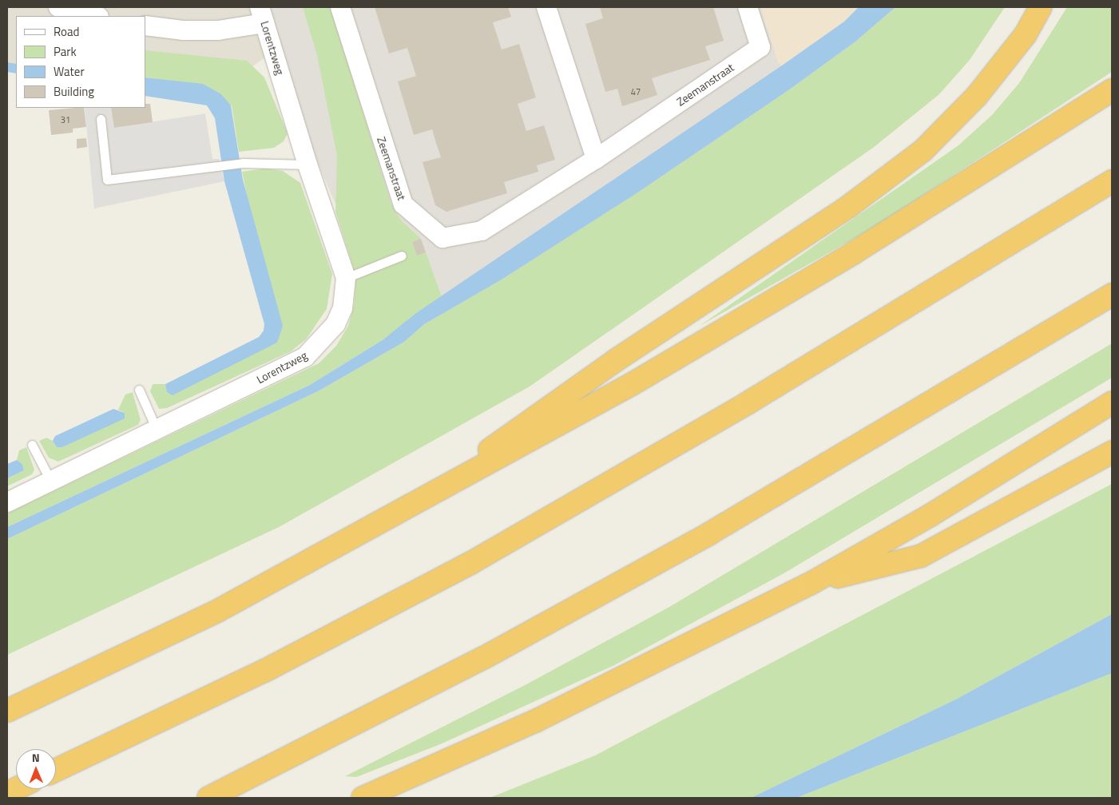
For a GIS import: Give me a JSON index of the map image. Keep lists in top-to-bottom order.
{
  "streets": {
    "street": ["Lorentzweg", "Zeemanstraat"]
  },
  "house_numbers": ["47", "31"],
  "legend": [
    "Road",
    "Park",
    "Water",
    "Building"
  ],
  "north": "top"
}
